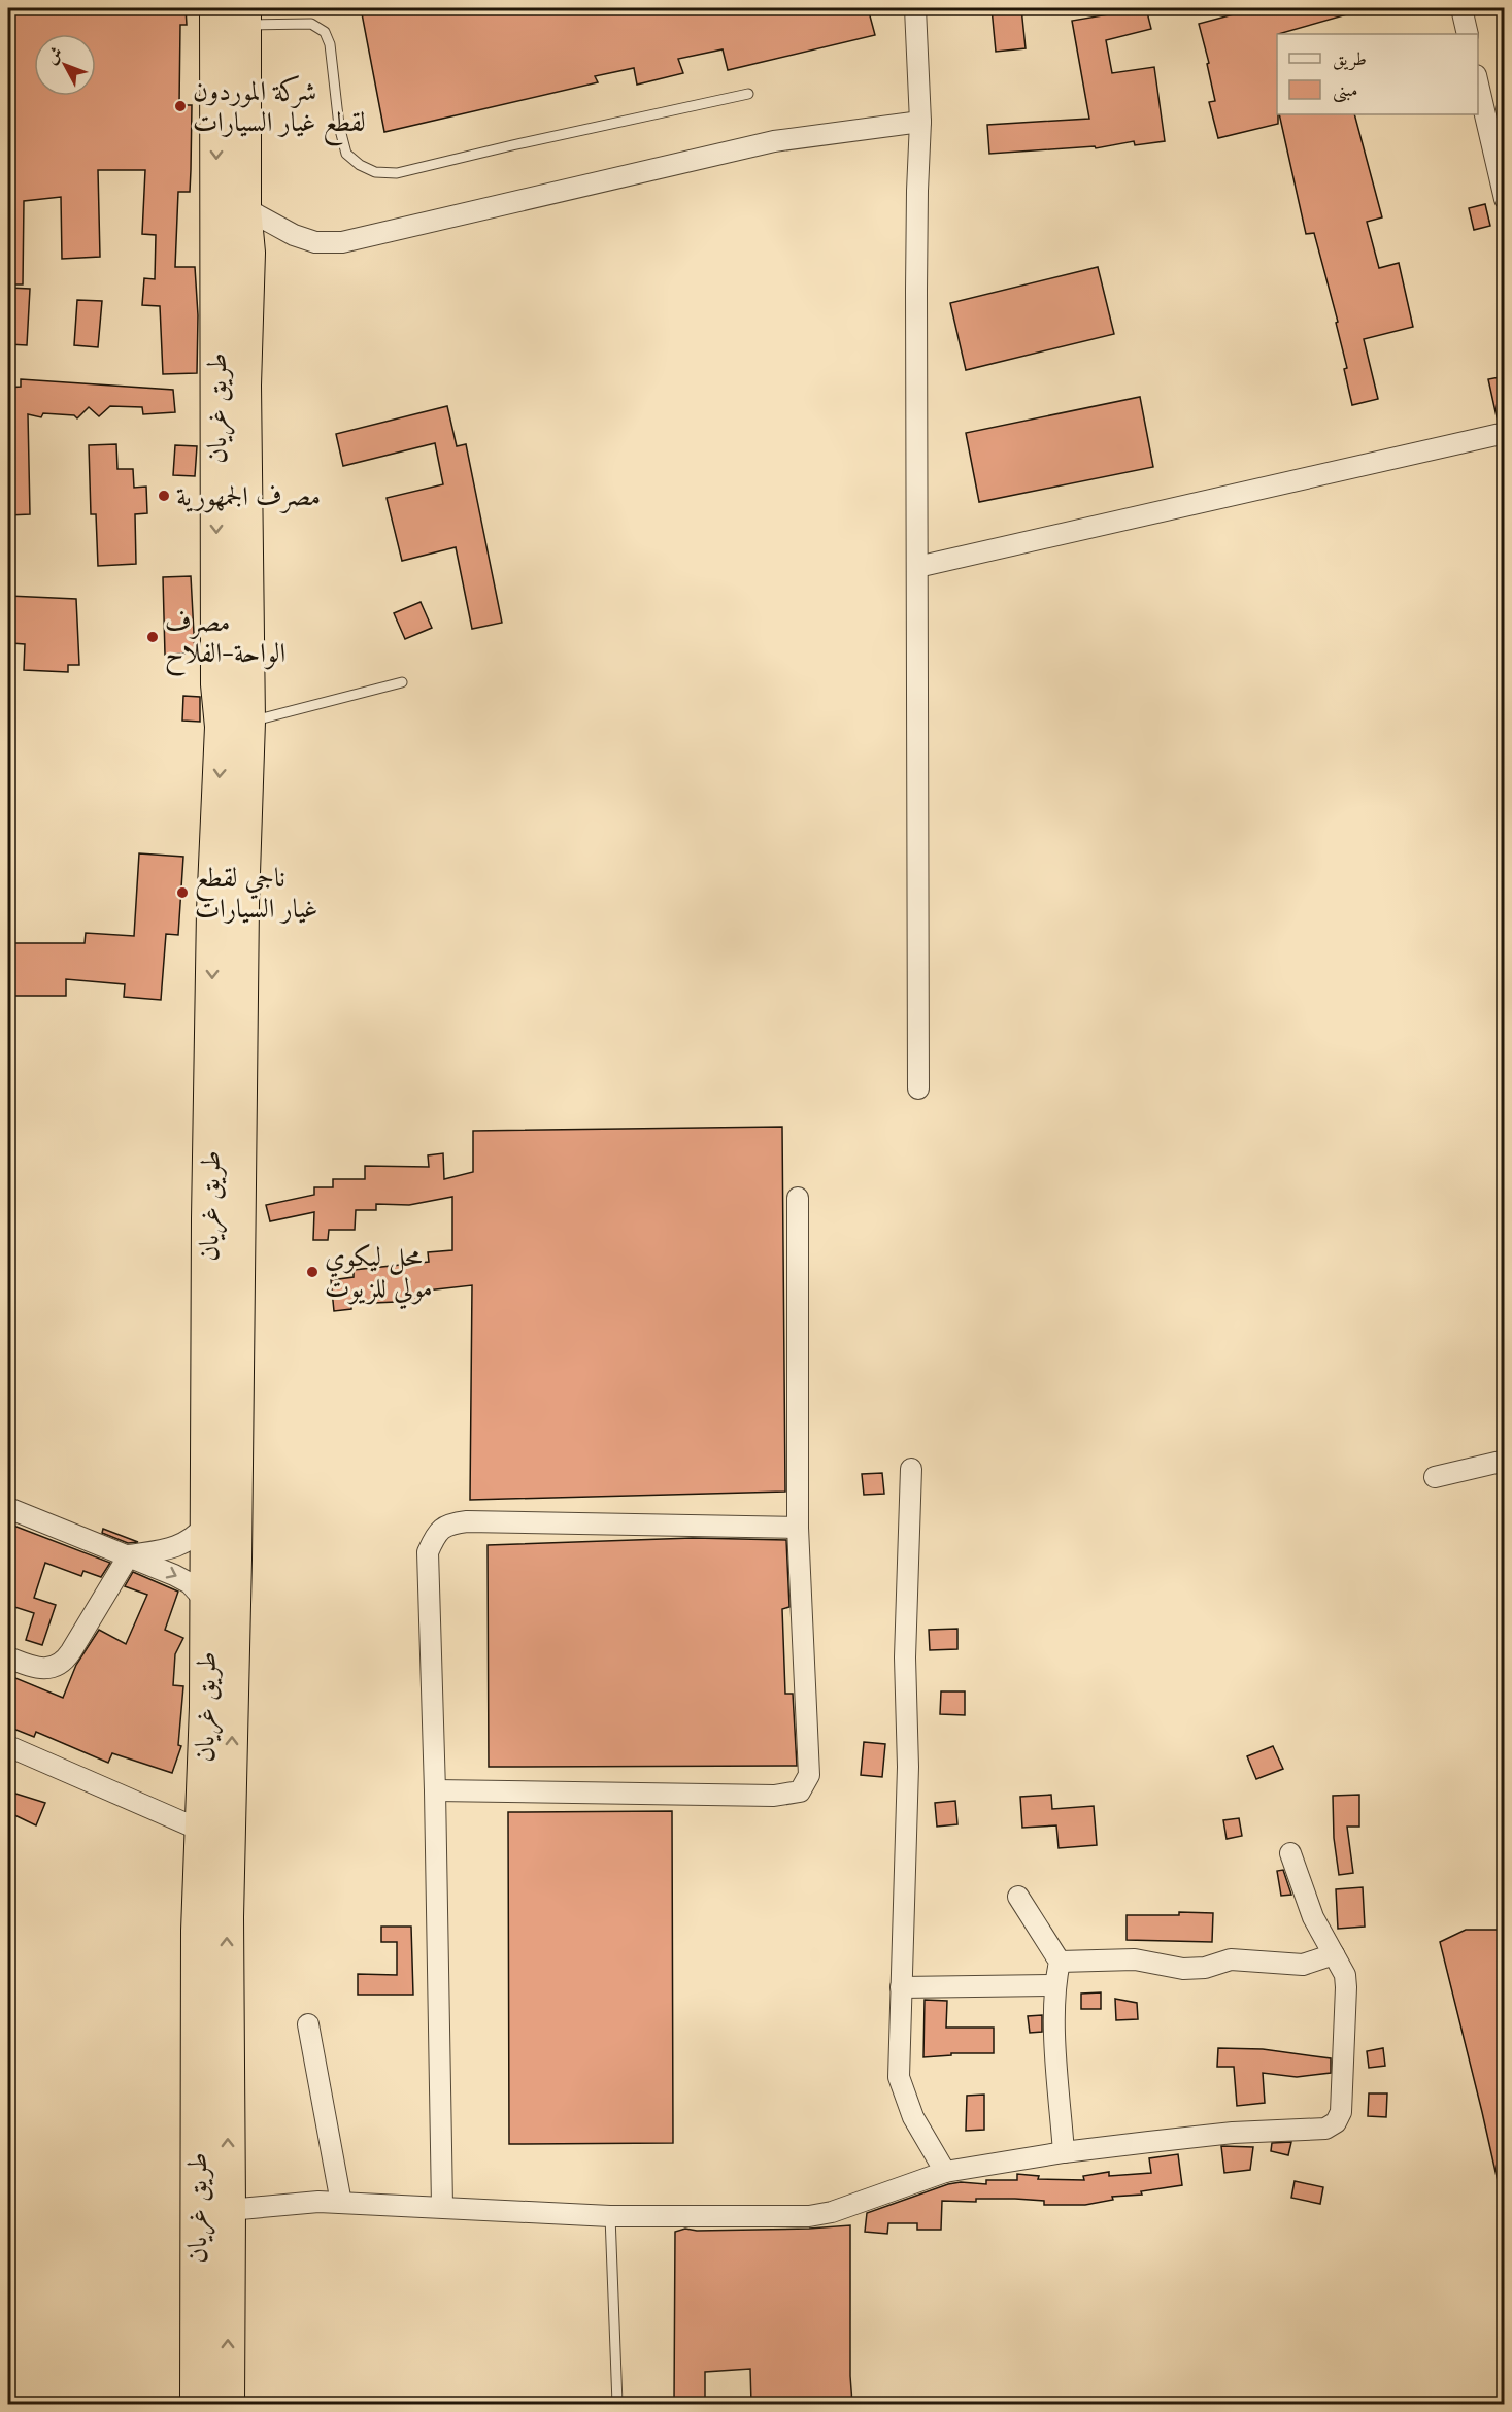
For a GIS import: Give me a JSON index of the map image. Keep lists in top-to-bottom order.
{
  "streets": {
    "highway": ["طريق غريان"]
  },
  "places": [
    "شركة الموردون لقطع غيار السيارات",
    "مصرف الجمهورية",
    "مصرف الواحة-الفلاح",
    "ناجي لقطع غيار السيارات",
    "محل ليكوي مولي للزيوت"
  ],
  "legend": ["طريق", "مبنى"],
  "north": "top left"
}
